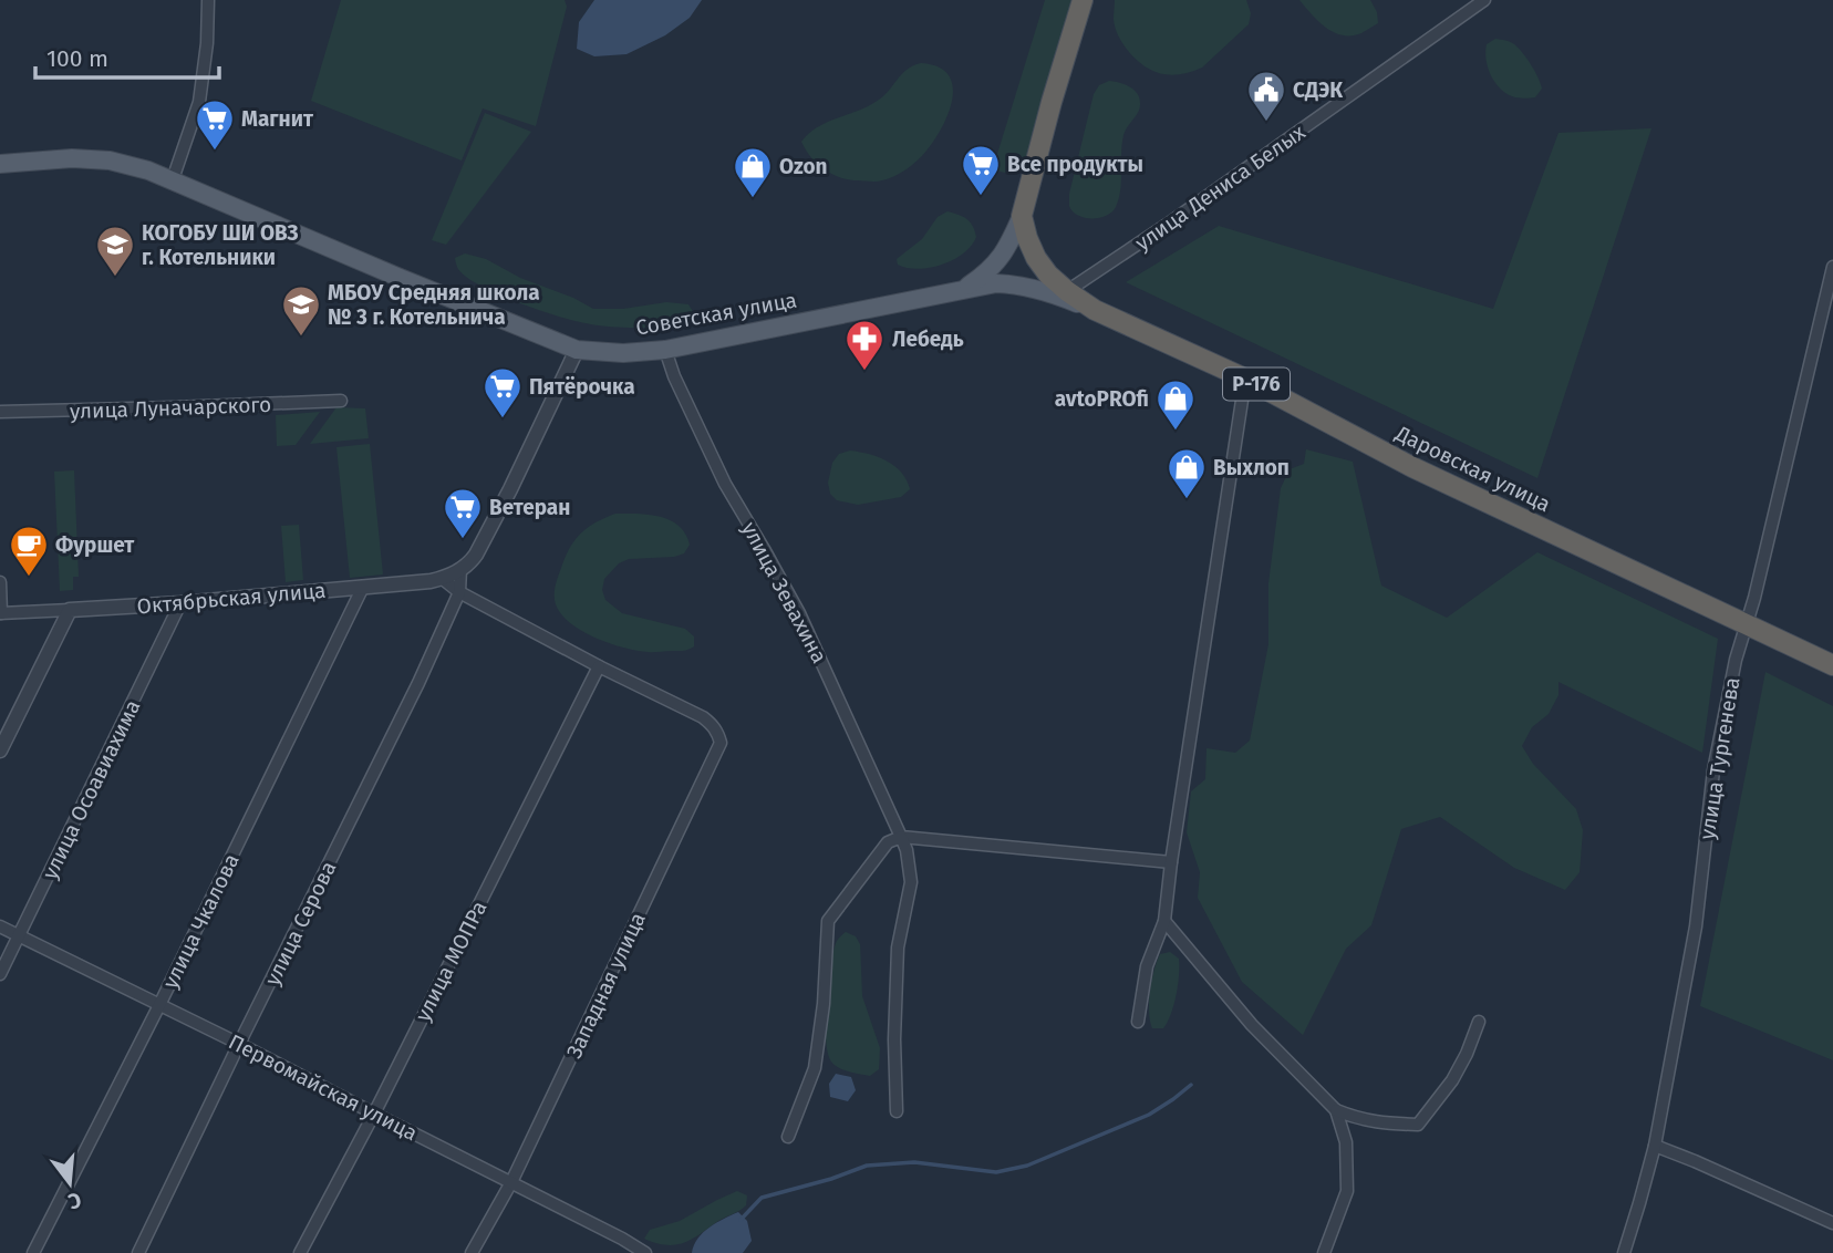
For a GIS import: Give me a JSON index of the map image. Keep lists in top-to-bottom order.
{
  "streets": {
    "highway": ["Р-176", "Даровская улица"],
    "main road": ["Советская улица"],
    "street": [
      "улица Дениса Белых",
      "улица Луначарского",
      "улица Зевахина",
      "Октябрьская улица",
      "улица Тургенева",
      "улица Осоавиахима",
      "улица Чкалова",
      "улица Серова",
      "улица МОПРа",
      "Западная улица",
      "Первомайская улица"
    ]
  },
  "crossings": [
    ["улица Дениса Белых", "Даровская улица"],
    ["Советская улица", "Даровская улица"],
    ["Советская улица", "улица Зевахина"],
    ["Даровская улица", "улица Тургенева"],
    ["Октябрьская улица", "улица Осоавиахима"],
    ["Октябрьская улица", "улица Чкалова"],
    ["улица Осоавиахима", "Первомайская улица"],
    ["улица Чкалова", "Первомайская улица"],
    ["улица Серова", "Первомайская улица"],
    ["улица МОПРа", "Западная улица"],
    ["улица МОПРа", "Первомайская улица"],
    ["Западная улица", "Первомайская улица"]
  ],
  "places": {
    "public building": ["СДЭК"],
    "supermarket": [
      "Магнит",
      "Все продукты",
      "Пятёрочка",
      "Ветеран"
    ],
    "shop": ["Ozon", "avtoPROfi", "Выхлоп"],
    "school or university": ["КОГОБУ ШИ ОВЗ г. Котельники", "МБОУ Средняя школа № 3 г. Котельнича"],
    "pharmacy": ["Лебедь"],
    "cafe": ["Фуршет"]
  },
  "scale_bar": "100 m",
  "north": "bottom"
}
